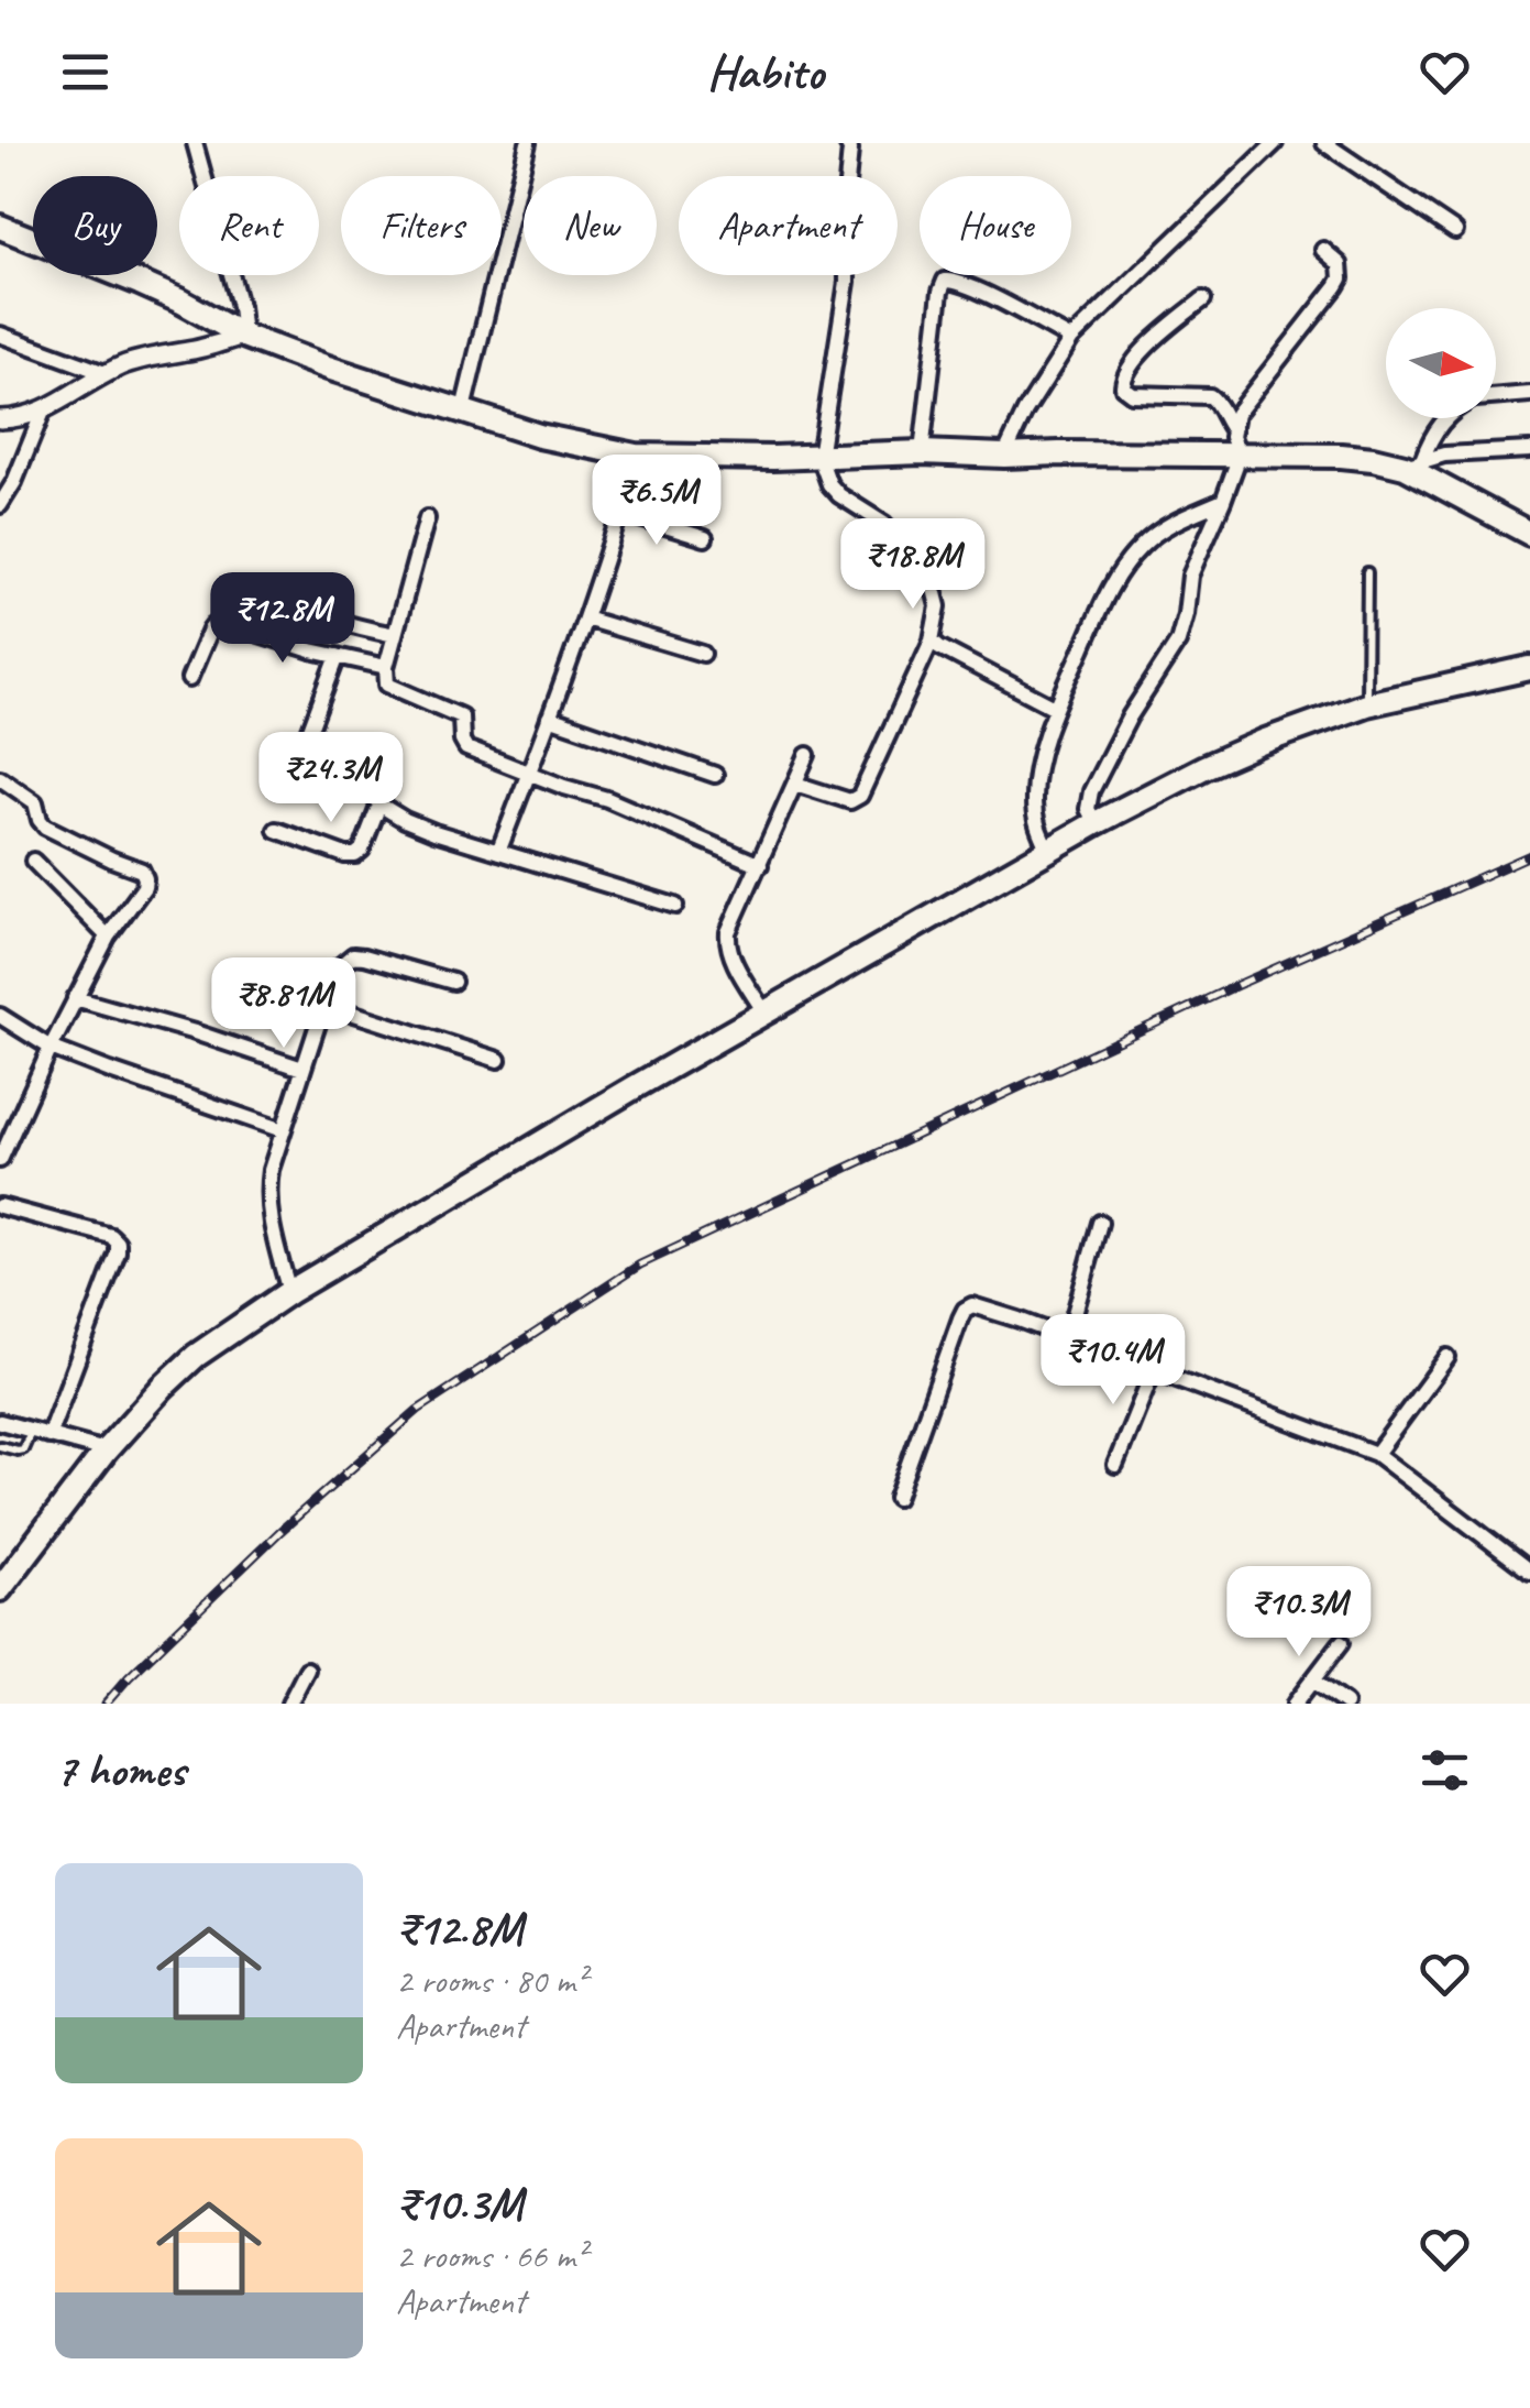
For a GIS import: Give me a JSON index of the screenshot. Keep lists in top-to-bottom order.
{
  "north": "right",
  "page": {
    "header": "Habito",
    "chip": [
      "Buy",
      "Rent",
      "Filters",
      "New",
      "Apartment",
      "House"
    ],
    "price": [
      "₹6.5M",
      "₹18.8M",
      "₹12.8M",
      "₹24.3M",
      "₹8.81M",
      "₹10.4M",
      "₹10.3M"
    ],
    "heading": "7 homes",
    "list": [
      {
        "name": "₹12.8M",
        "note": "2 rooms · 80 m² · Apartment"
      },
      {
        "name": "₹10.3M",
        "note": "2 rooms · 66 m² · Apartment"
      }
    ]
  }
}
